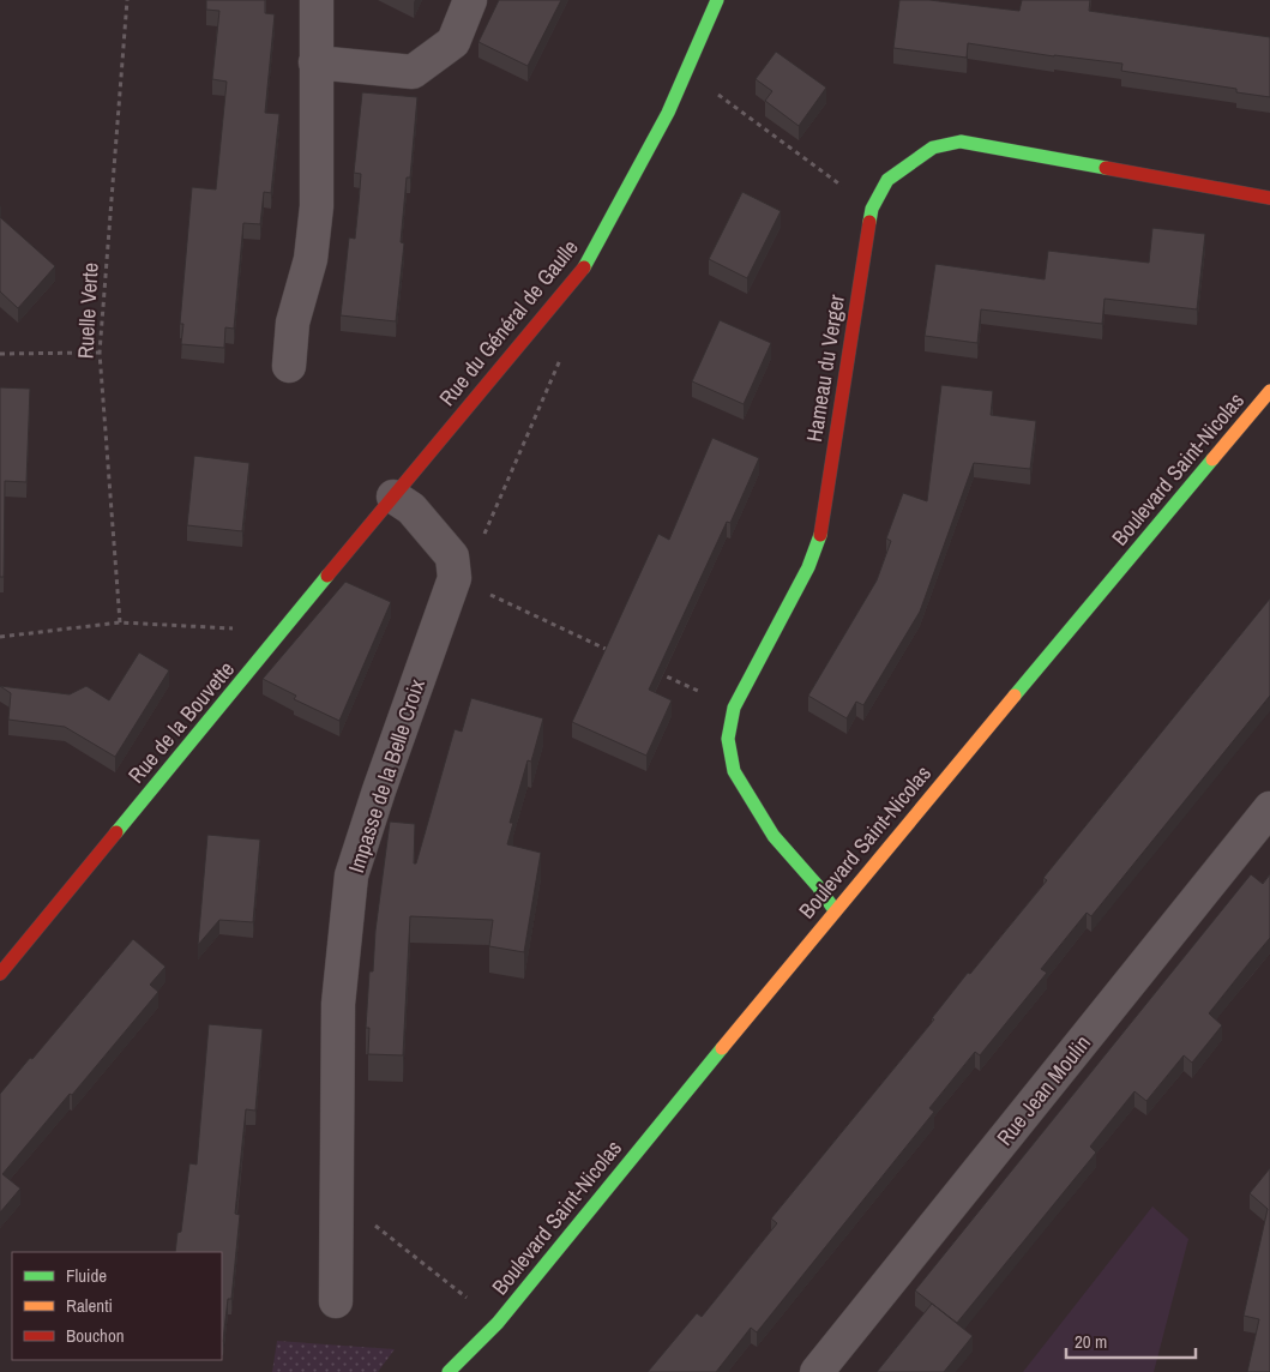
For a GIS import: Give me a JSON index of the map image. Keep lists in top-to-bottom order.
{
  "streets": {
    "street": [
      "Rue du Général de Gaulle",
      "Hameau du Verger",
      "Boulevard Saint-Nicolas",
      "Rue de la Bouvette",
      "Impasse de la Belle Croix",
      "Rue Jean Moulin"
    ],
    "path": ["Ruelle Verte"]
  },
  "crossings": [
    ["Rue du Général de Gaulle", "Rue de la Bouvette"],
    ["Hameau du Verger", "Boulevard Saint-Nicolas"]
  ],
  "legend": ["Fluide", "Ralenti", "Bouchon"],
  "scale_bar": "20 m"
}
